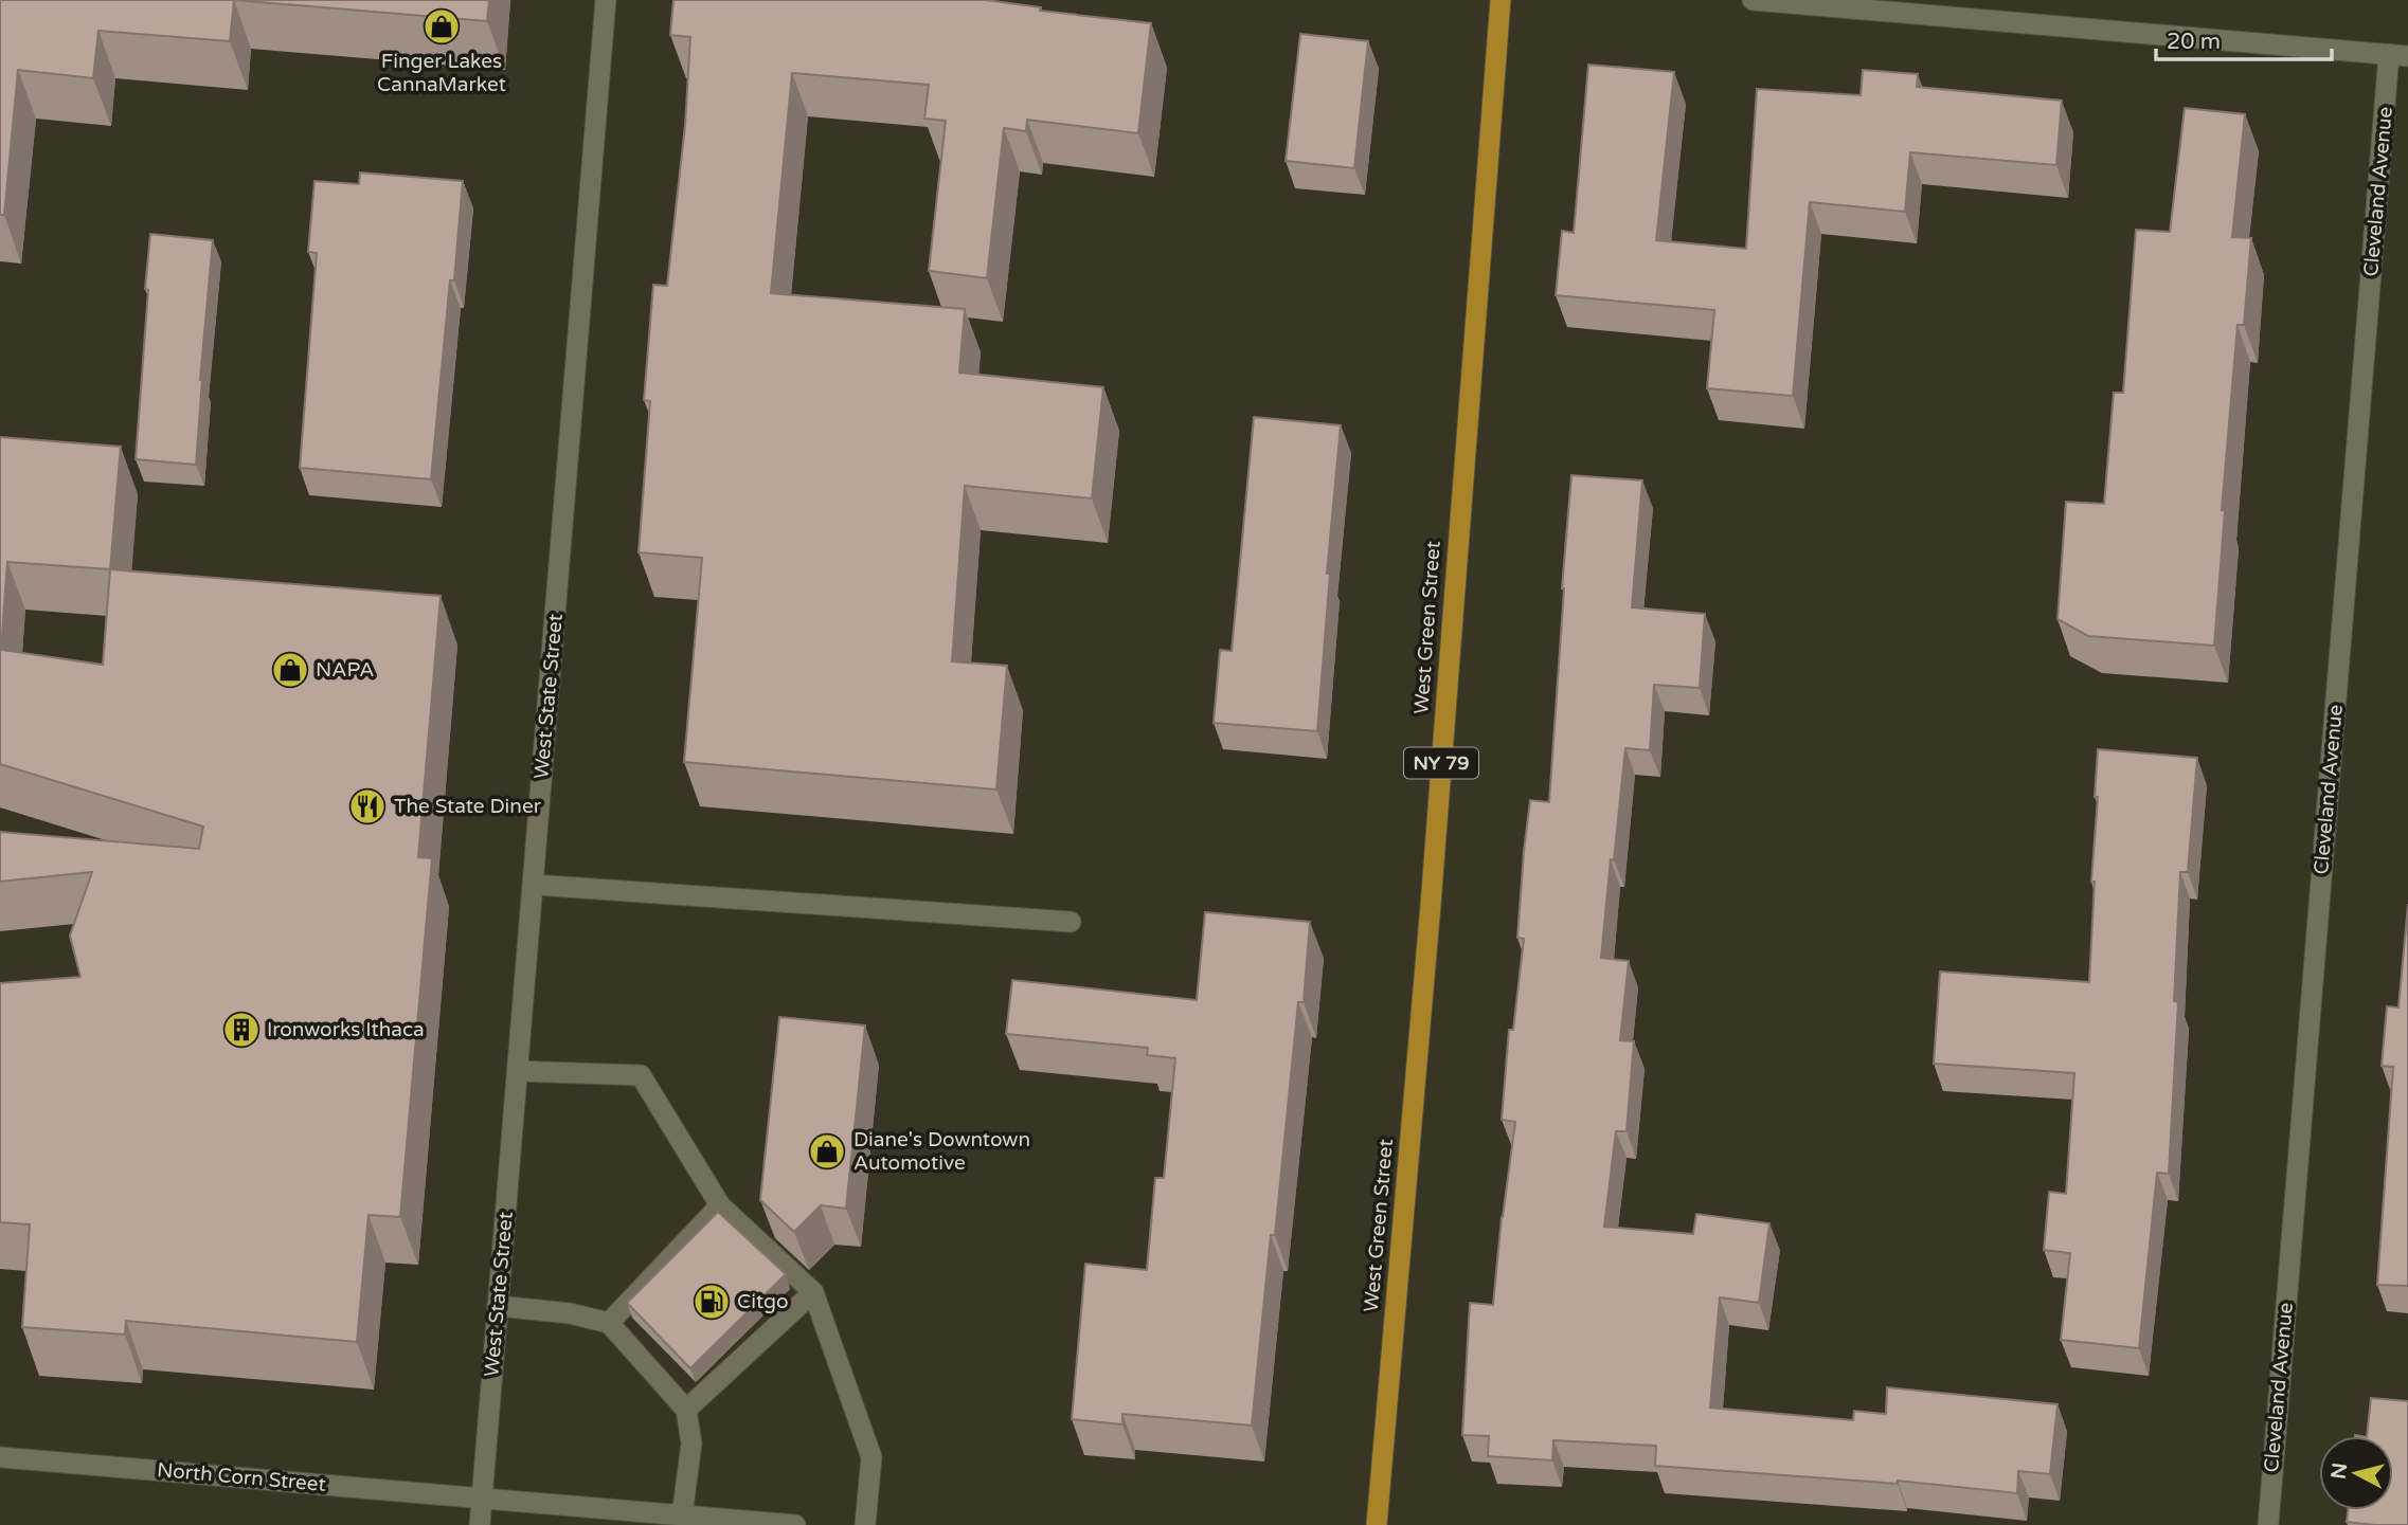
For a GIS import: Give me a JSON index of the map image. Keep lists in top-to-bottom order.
{
  "streets": {
    "highway": ["West Green Street", "NY 79"],
    "street": ["Cleveland Avenue", "West State Street", "North Corn Street"]
  },
  "crossings": [
    ["West State Street", "North Corn Street"]
  ],
  "places": {
    "shop": ["Finger Lakes CannaMarket", "NAPA", "Diane's Downtown Automotive"],
    "restaurant": ["The State Diner"],
    "building": ["Ironworks Ithaca"],
    "fuel station": ["Citgo"]
  },
  "scale_bar": "20 m",
  "north": "left"
}
